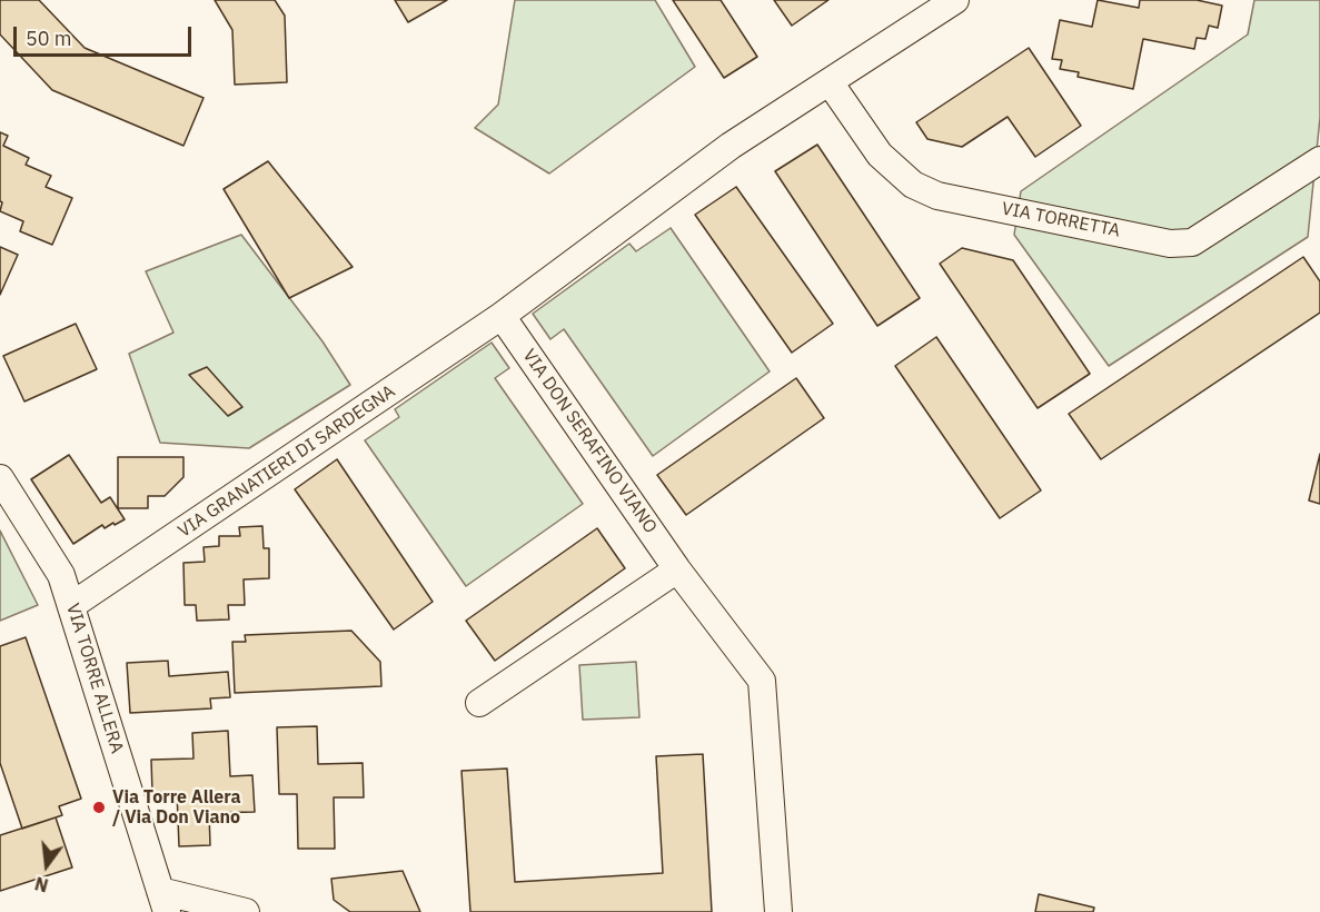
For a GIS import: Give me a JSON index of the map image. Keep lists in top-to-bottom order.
{
  "streets": {
    "street": [
      "VIA TORRETTA",
      "VIA DON SERAFINO VIANO",
      "VIA GRANATIERI DI SARDEGNA",
      "VIA TORRE ALLERA"
    ]
  },
  "crossings": [
    ["VIA DON SERAFINO VIANO", "VIA GRANATIERI DI SARDEGNA"],
    ["VIA GRANATIERI DI SARDEGNA", "VIA TORRE ALLERA"]
  ],
  "places": ["Via Torre Allera / Via Don Viano"],
  "scale_bar": "50 m",
  "north": "bottom"
}
